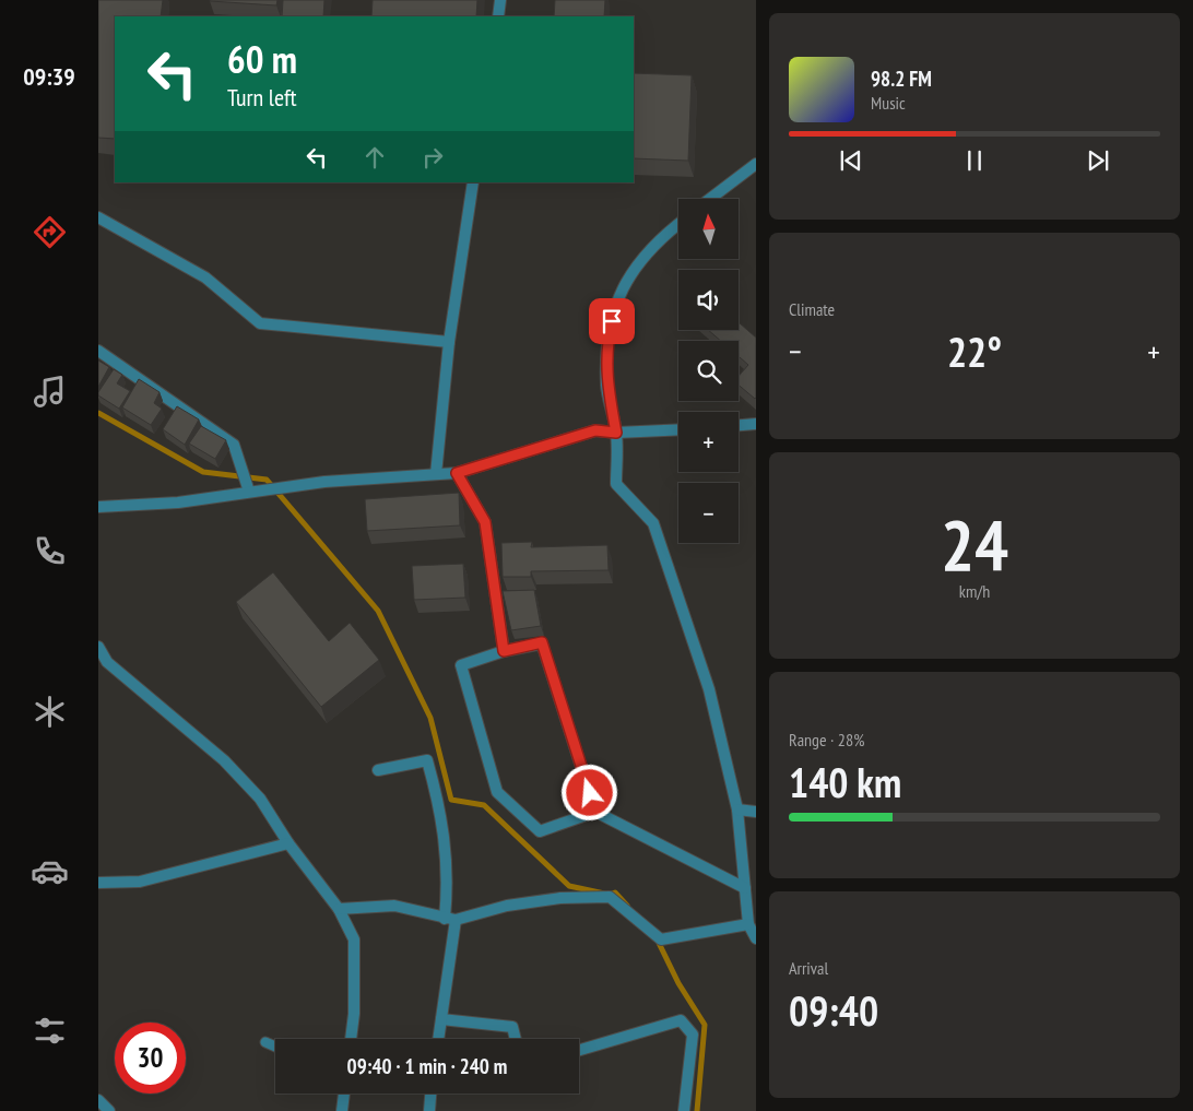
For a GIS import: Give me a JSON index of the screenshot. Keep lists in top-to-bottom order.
{
  "north": "top",
  "page": {
    "tabs": "09:39",
    "turn": ["60 m", "Turn left"],
    "song": ["98.2 FM", "Music"],
    "map_buttons": ["+", "−"],
    "tile": [
      "Climate",
      ["24", "km/h"],
      ["Range · 28%", "140 km"],
      ["Arrival", "09:40"]
    ],
    "heat": ["−", "22°", "+"],
    "limit": "30",
    "trip": "09:40 · 1 min · 240 m"
  }
}
